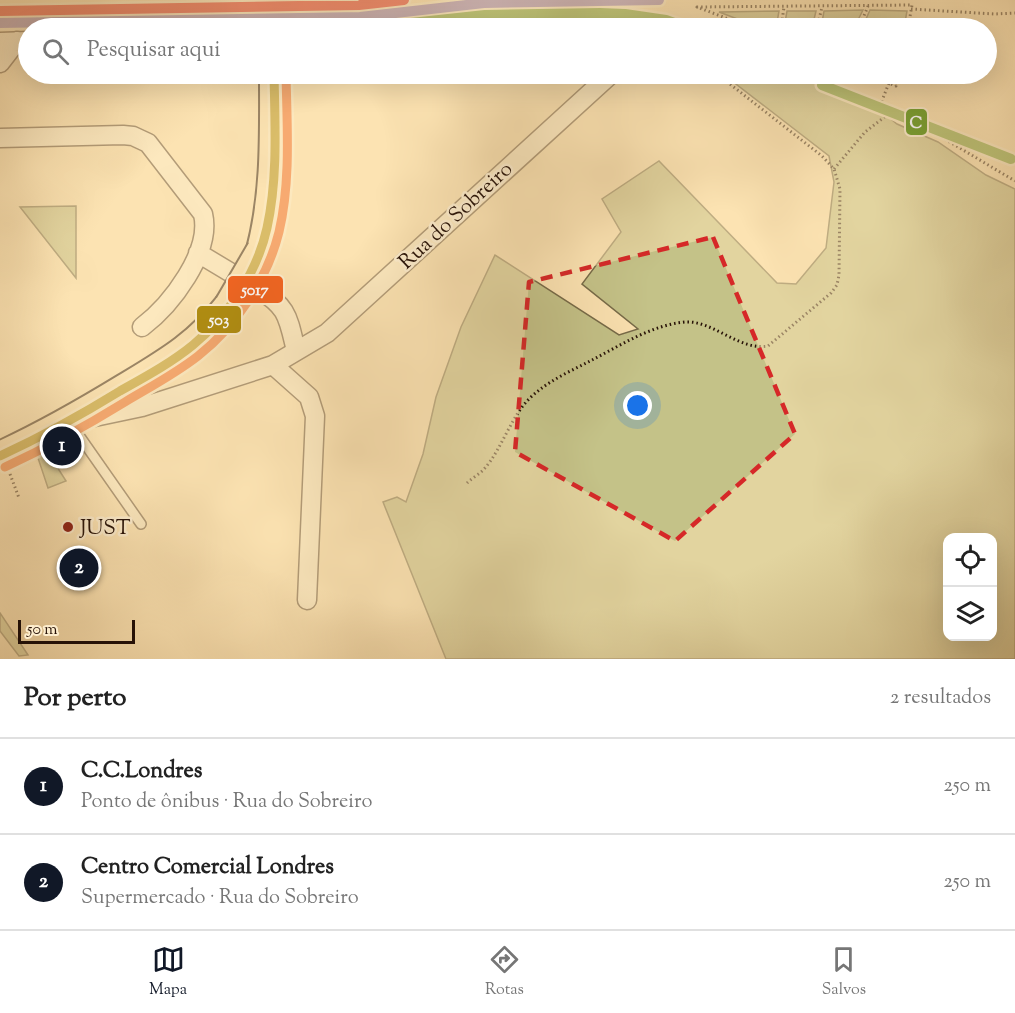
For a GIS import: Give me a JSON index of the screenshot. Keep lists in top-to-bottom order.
{
  "streets": {
    "street": ["Rua do Sobreiro"]
  },
  "places": ["JUST"],
  "lines": ["transit line C", "transit line 503", "transit line 5017"],
  "scale_bar": "50 m",
  "page": {
    "search": "Pesquisar aqui",
    "pins": ["1", "2"],
    "scale": "50 m",
    "heading": ["Por perto", "2 resultados"],
    "list": [
      {
        "mark": "1",
        "name": "C.C.Londres",
        "note": "Ponto de ônibus · Rua do Sobreiro",
        "value": "250 m"
      },
      {
        "mark": "2",
        "name": "Centro Comercial Londres",
        "note": "Supermercado · Rua do Sobreiro",
        "value": "250 m"
      }
    ],
    "nav": ["Mapa", "Rotas", "Salvos"]
  }
}
